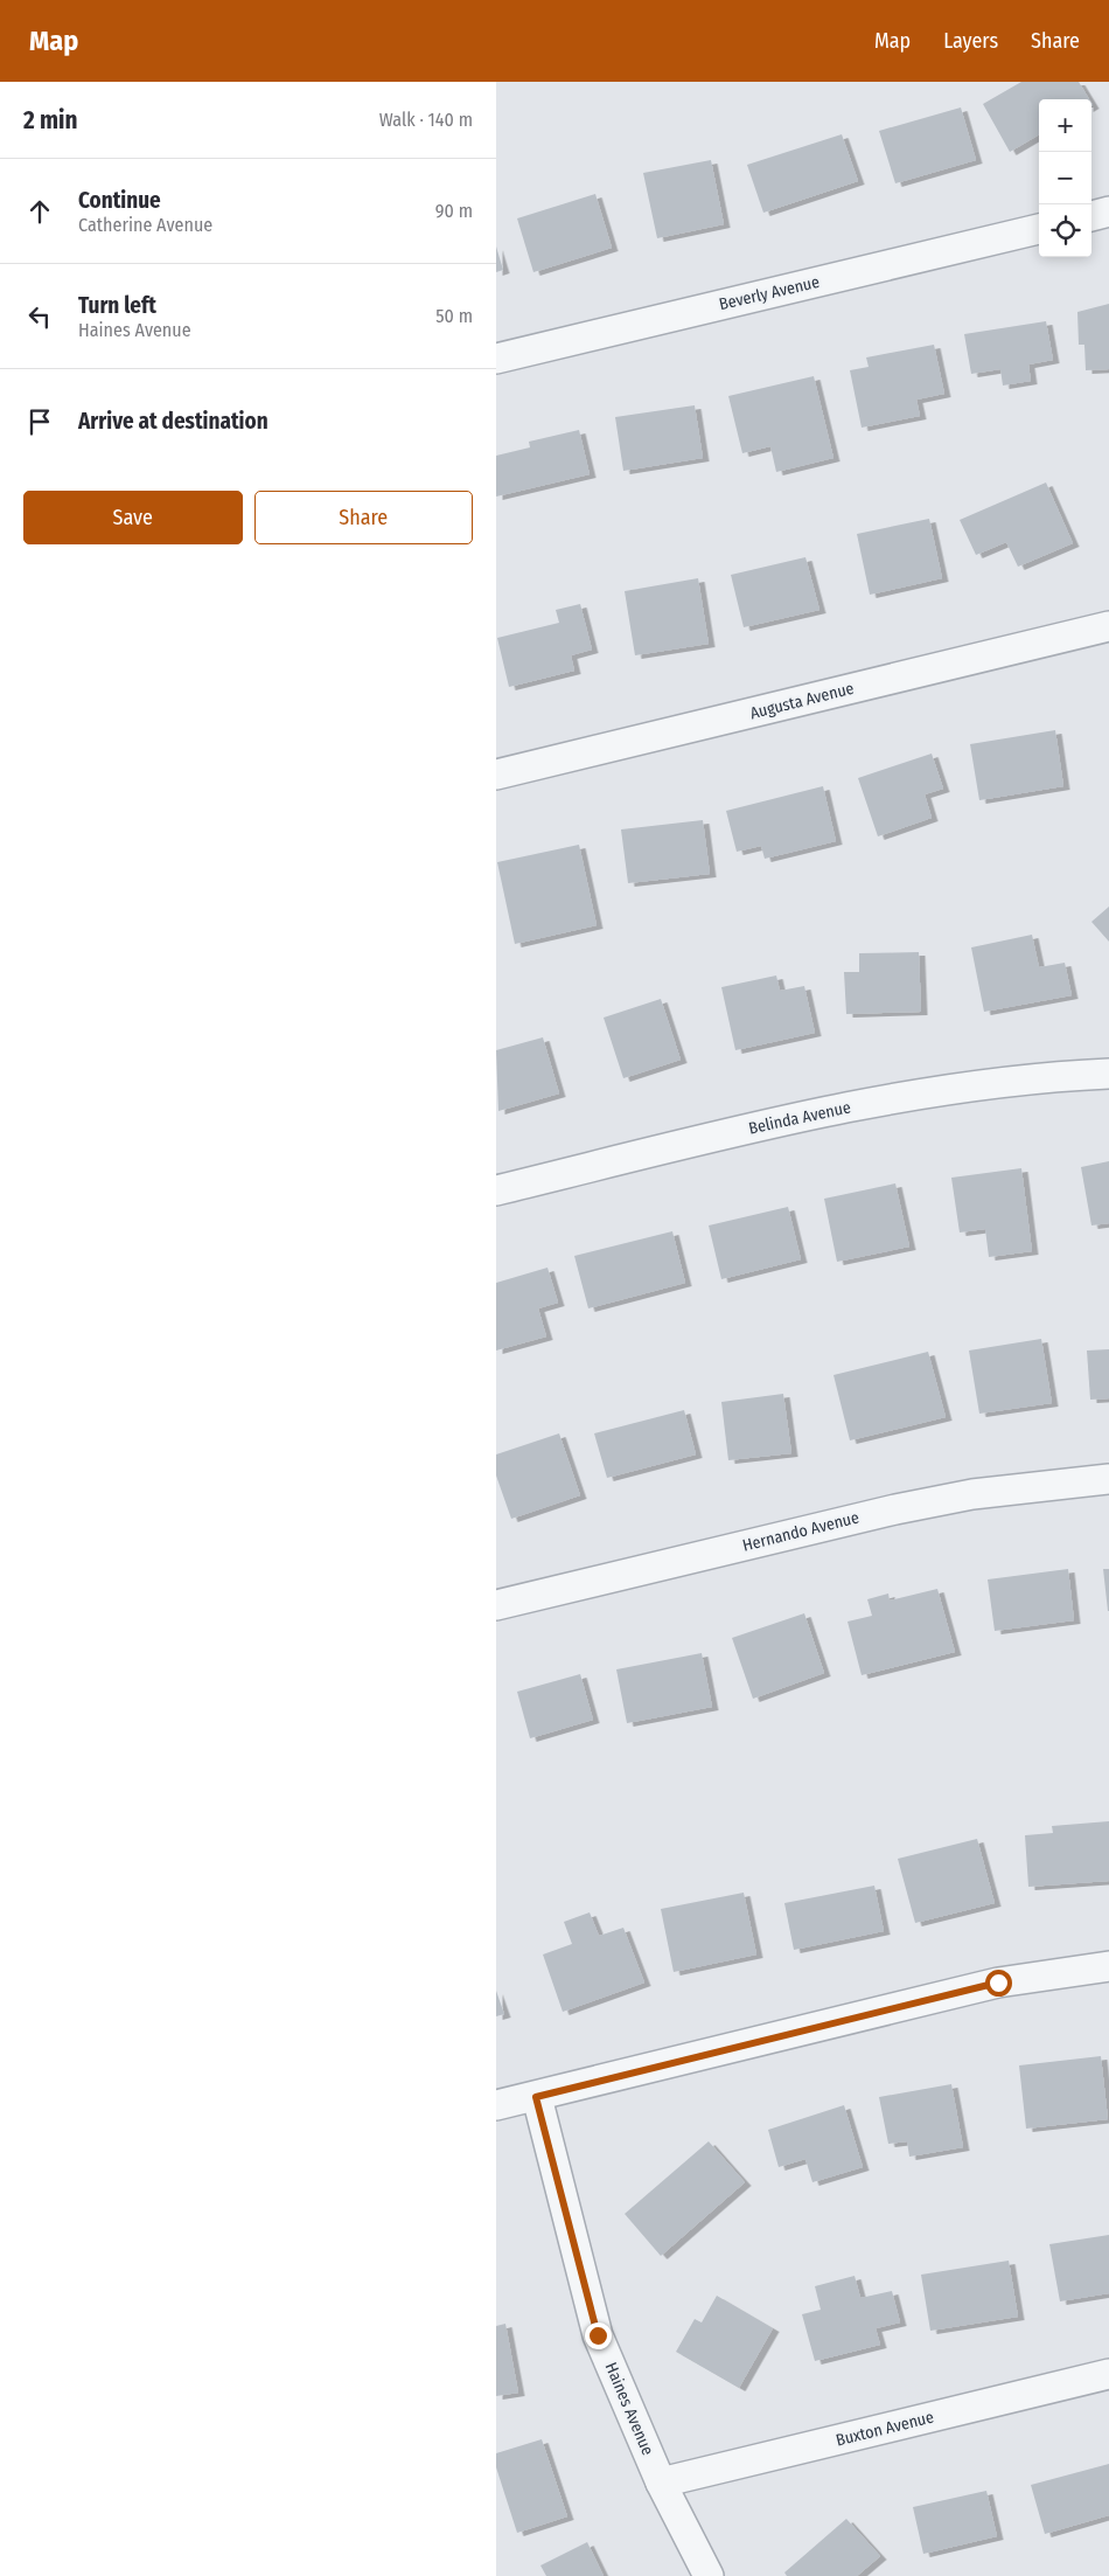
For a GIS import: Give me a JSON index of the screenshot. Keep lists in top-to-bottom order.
{
  "streets": {
    "street": [
      "Beverly Avenue",
      "Augusta Avenue",
      "Belinda Avenue",
      "Hernando Avenue",
      "Haines Avenue",
      "Buxton Avenue"
    ]
  },
  "crossings": [
    ["Haines Avenue", "Buxton Avenue"]
  ],
  "page": {
    "header": "Map",
    "nav": ["Map", "Layers", "Share"],
    "heading": ["2 min", "Walk · 140 m"],
    "map_buttons": ["+", "−"],
    "list": [
      ["Continue", "Catherine Avenue", "90 m"],
      ["Turn left", "Haines Avenue", "50 m"],
      "Arrive at destination"
    ],
    "buttons": ["Save", "Share"]
  }
}
